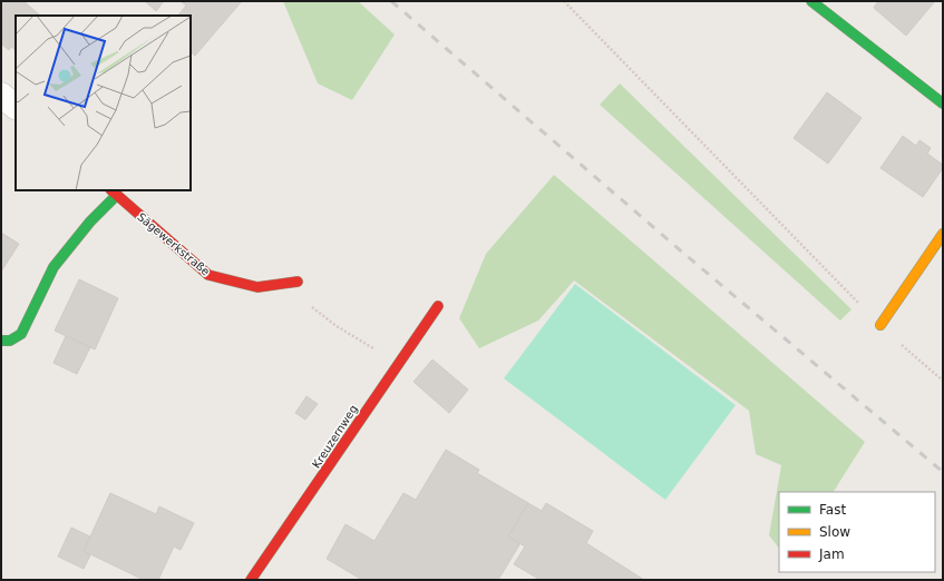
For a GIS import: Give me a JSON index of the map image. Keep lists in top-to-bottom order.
{
  "streets": {
    "street": ["Sägewerkstraße", "Kreuzernweg"]
  },
  "legend": ["Fast", "Slow", "Jam"]
}
